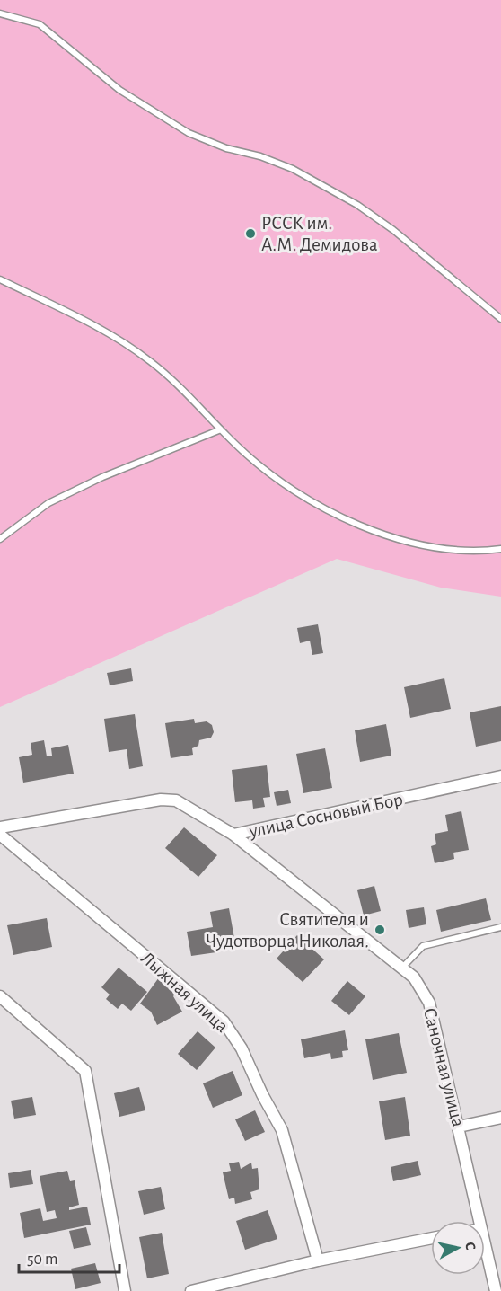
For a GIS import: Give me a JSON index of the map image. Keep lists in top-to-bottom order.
{
  "streets": {
    "street": ["улица Сосновый Бор", "Лыжная улица", "Саночная улица"]
  },
  "crossings": [
    ["улица Сосновый Бор", "Саночная улица"]
  ],
  "places": ["РССК им. А.М. Демидова", "Святителя и Чудотворца Николая."],
  "scale_bar": "50 m",
  "north": "right"
}
